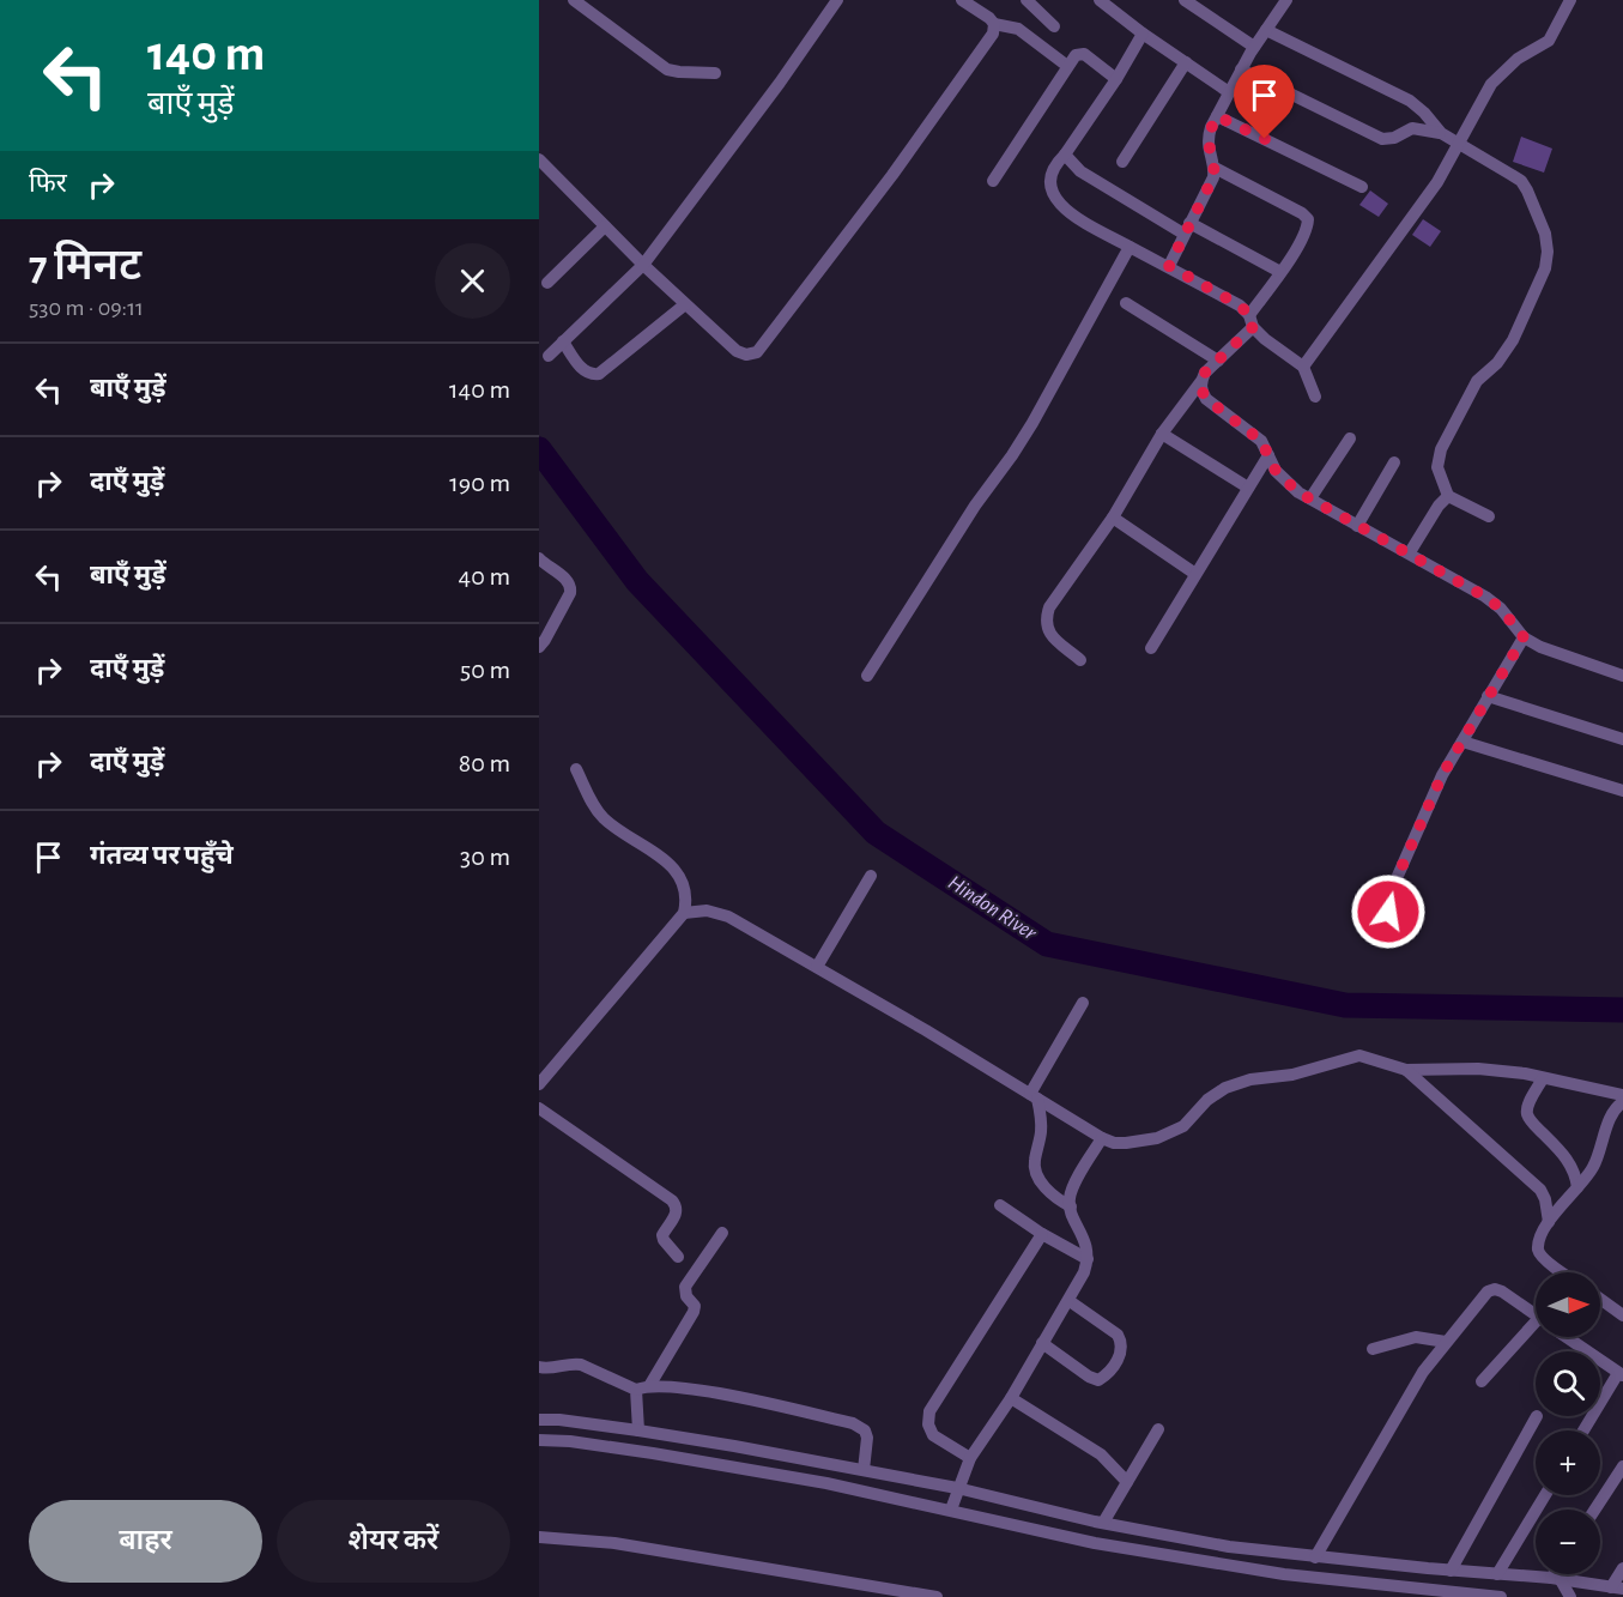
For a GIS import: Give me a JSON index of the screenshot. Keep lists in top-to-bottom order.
{
  "water": ["Hindon River"],
  "north": "right",
  "page": {
    "turn": ["140 m", "बाएँ मुड़ें"],
    "then": "फिर",
    "heading": ["7 मिनट", "530 m · 09:11"],
    "list": [
      {
        "name": "बाएँ मुड़ें",
        "value": "140 m"
      },
      {
        "name": "दाएँ मुड़ें",
        "value": "190 m"
      },
      {
        "name": "बाएँ मुड़ें",
        "value": "40 m"
      },
      {
        "name": "दाएँ मुड़ें",
        "value": "50 m"
      },
      {
        "name": "दाएँ मुड़ें",
        "value": "80 m"
      },
      {
        "name": "गंतव्य पर पहुँचे",
        "value": "30 m"
      }
    ],
    "map_buttons": ["+", "−"],
    "buttons": ["बाहर", "शेयर करें"]
  }
}
